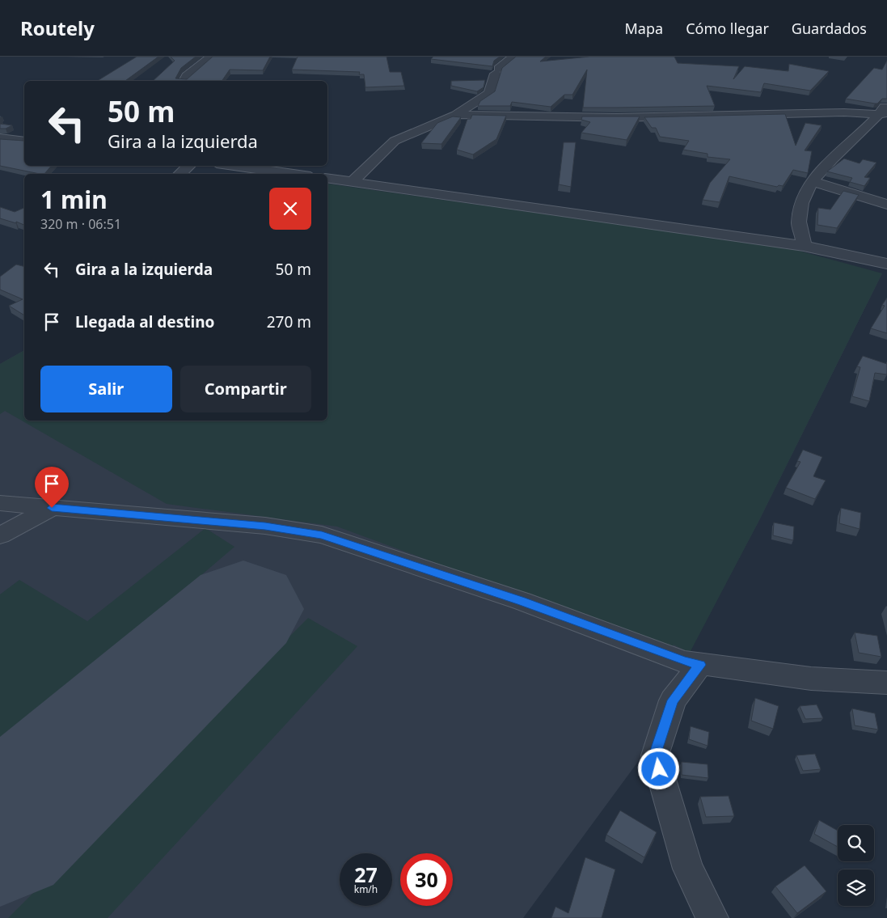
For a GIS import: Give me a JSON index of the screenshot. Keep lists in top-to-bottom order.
{
  "page": {
    "header": "Routely",
    "nav": ["Mapa", "Cómo llegar", "Guardados"],
    "turn": ["50 m", "Gira a la izquierda"],
    "heading": ["1 min", "320 m · 06:51"],
    "list": [
      {
        "name": "Gira a la izquierda",
        "value": "50 m"
      },
      {
        "name": "Llegada al destino",
        "value": "270 m"
      }
    ],
    "buttons": ["Salir", "Compartir"],
    "speed": "27 km/h",
    "limit": "30"
  }
}
